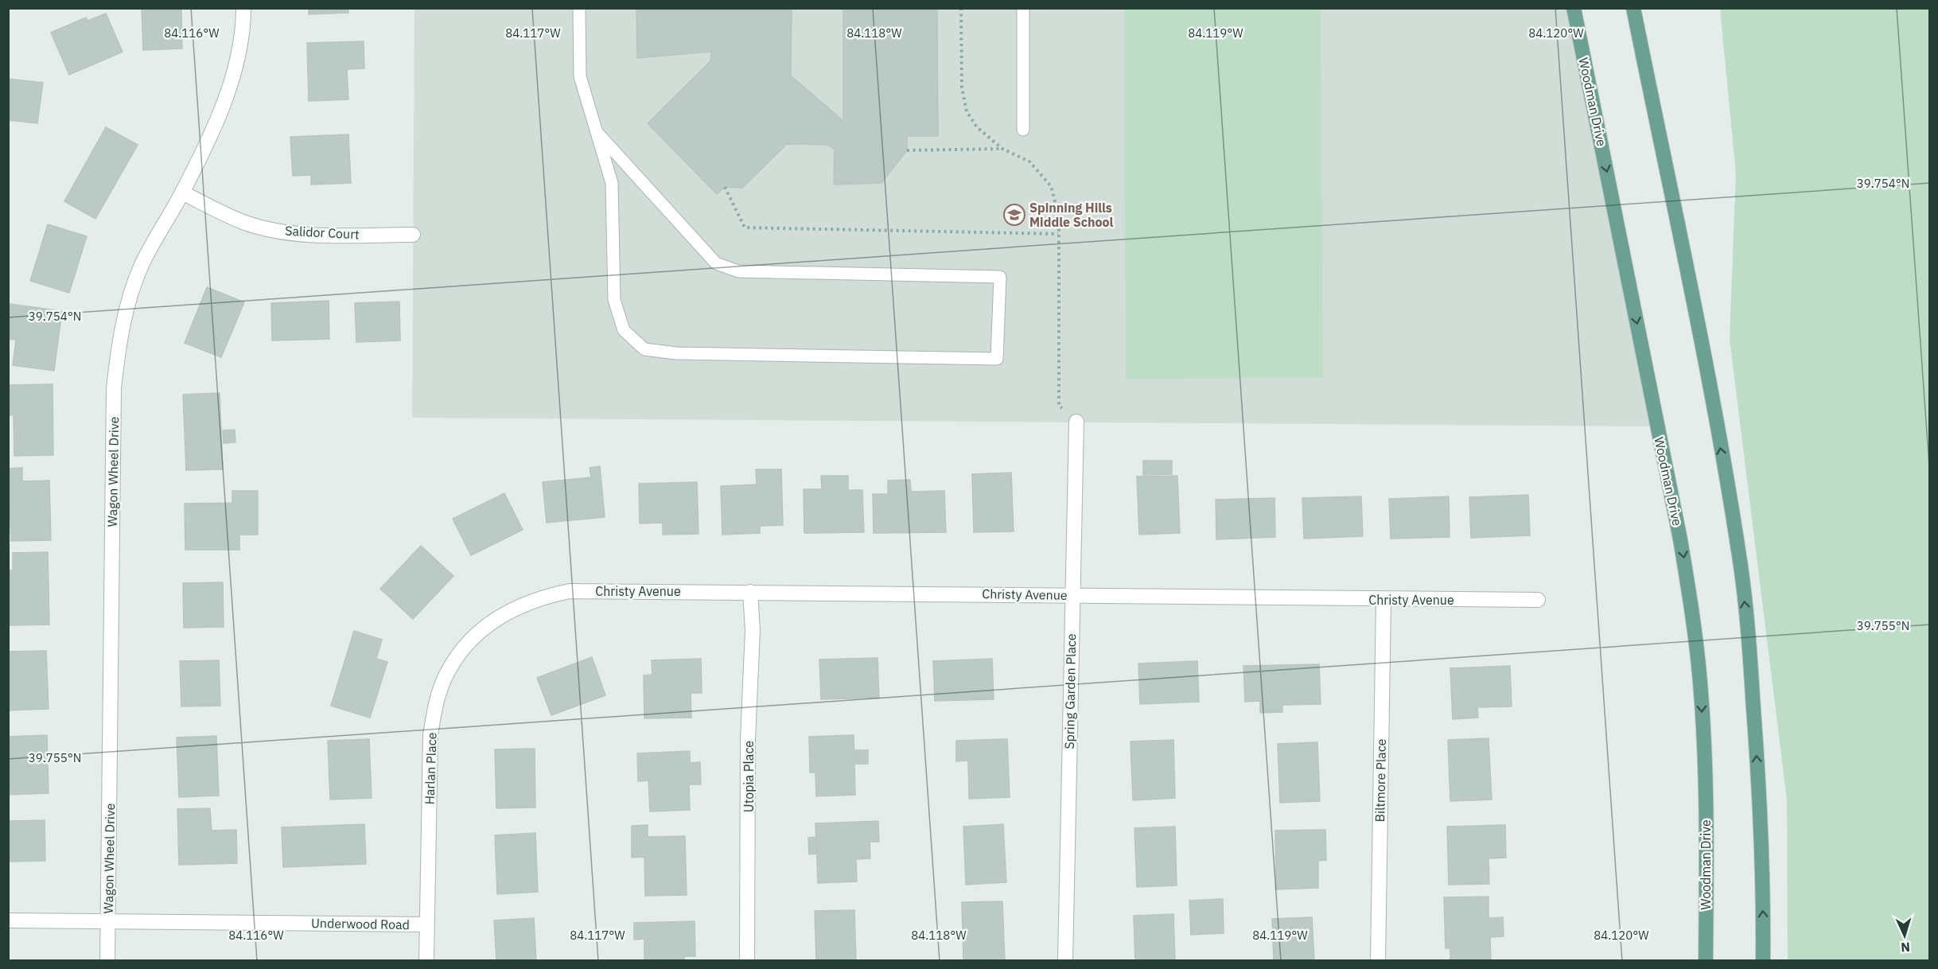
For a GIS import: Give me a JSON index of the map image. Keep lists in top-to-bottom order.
{
  "streets": {
    "main road": ["Woodman Drive"],
    "street": [
      "Salidor Court",
      "Wagon Wheel Drive",
      "Christy Avenue",
      "Spring Garden Place",
      "Harlan Place",
      "Utopia Place",
      "Biltmore Place",
      "Underwood Road"
    ]
  },
  "crossings": [
    ["Salidor Court", "Wagon Wheel Drive"],
    ["Wagon Wheel Drive", "Underwood Road"],
    ["Christy Avenue", "Spring Garden Place"],
    ["Christy Avenue", "Harlan Place"],
    ["Christy Avenue", "Utopia Place"],
    ["Christy Avenue", "Biltmore Place"],
    ["Harlan Place", "Underwood Road"]
  ],
  "places": {
    "school or university": ["Spinning Hills Middle School"]
  },
  "north": "bottom",
  "coordinates": [
    "84.116°W",
    "84.117°W",
    "84.118°W",
    "84.119°W",
    "84.120°W",
    "39.754°N",
    "39.755°N"
  ]
}
